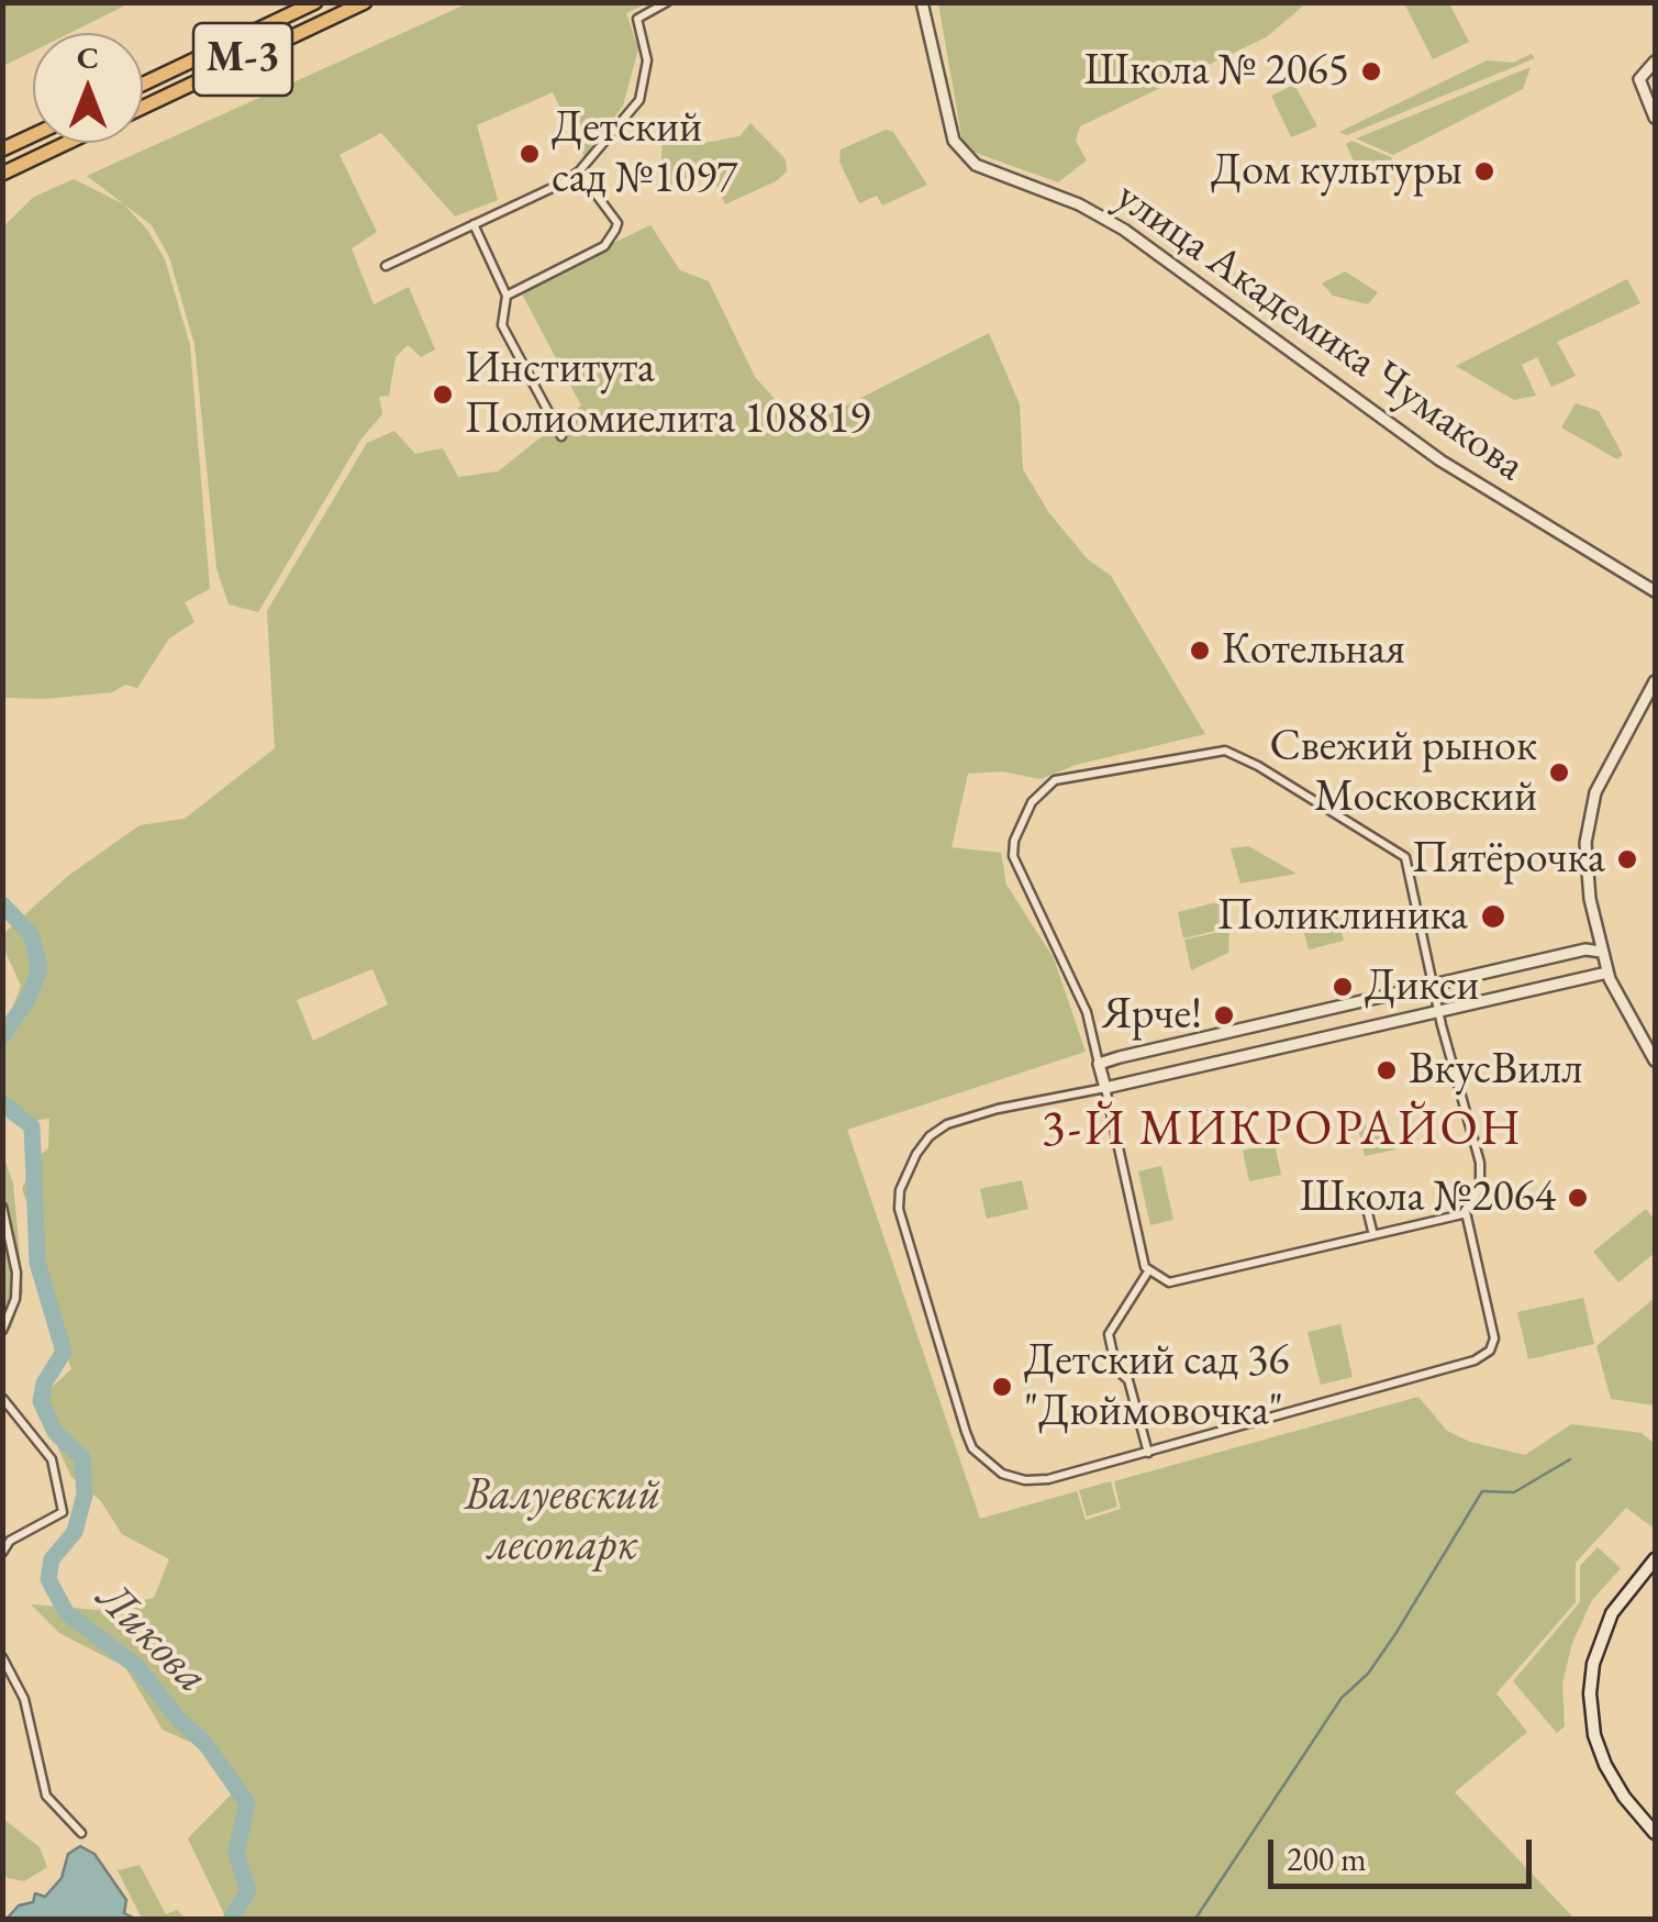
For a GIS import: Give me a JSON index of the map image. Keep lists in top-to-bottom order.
{
  "streets": {
    "highway": ["М-3"],
    "street": ["улица Академика Чумакова"]
  },
  "districts": ["3-Й МИКРОРАЙОН"],
  "water": ["Ликова"],
  "parks": ["Валуевский лесопарк"],
  "places": [
    "Школа № 2065",
    "Детский сад №1097",
    "Дом культуры",
    "Института Полиомиелита 108819",
    "Котельная",
    "Свежий рынок Московский",
    "Пятёрочка",
    "Поликлиника",
    "Дикси",
    "Ярче!",
    "ВкусВилл",
    "Школа №2064",
    "Детский сад 36 \"Дюймовочка\""
  ],
  "scale_bar": "200 m",
  "north": "top"
}
